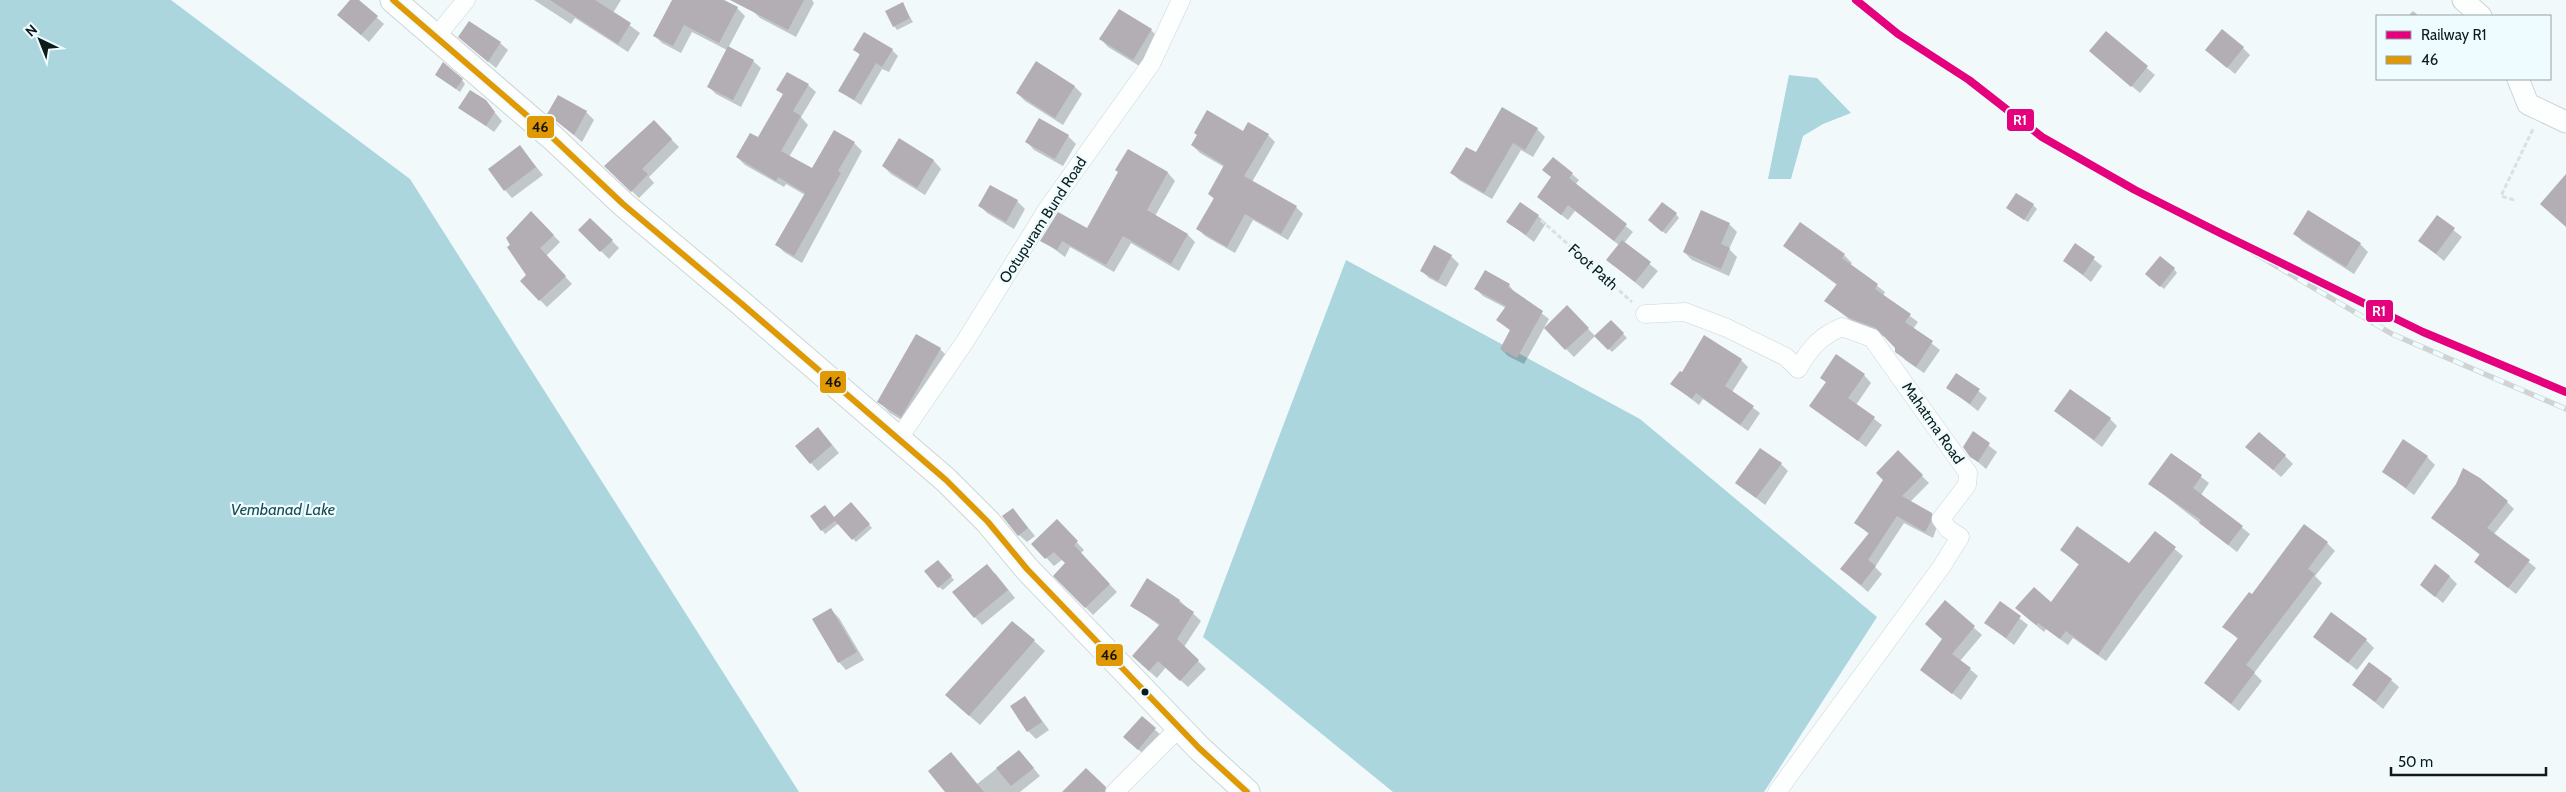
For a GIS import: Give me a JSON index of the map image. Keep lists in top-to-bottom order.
{
  "streets": {
    "street": ["Ootupuram Bund Road", "Mahatma Road"],
    "path": ["Foot Path"]
  },
  "crossings": [
    ["Foot Path", "Mahatma Road"]
  ],
  "water": ["Vembanad Lake"],
  "lines": ["rail line R1", "transit line 46"],
  "legend": ["Railway R1", "46"],
  "scale_bar": "50 m",
  "north": "top left"
}
